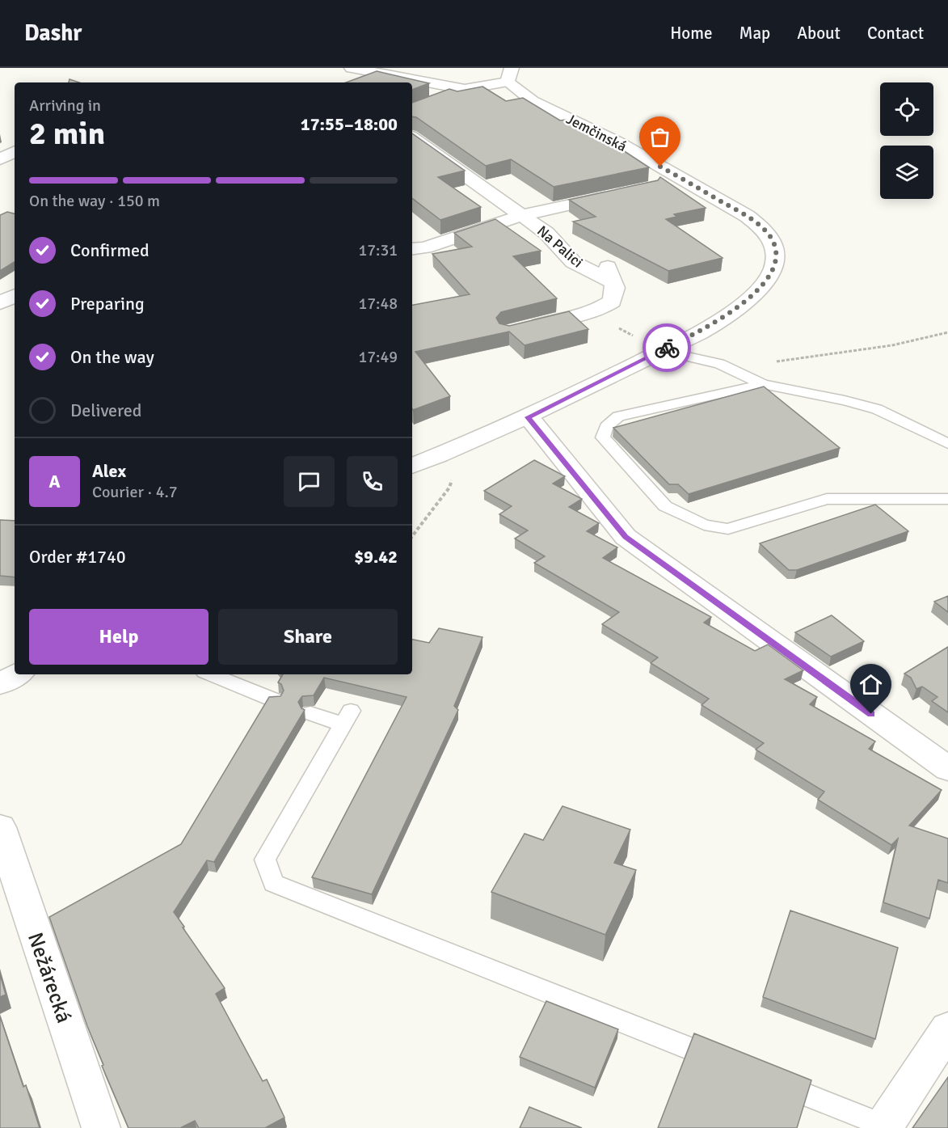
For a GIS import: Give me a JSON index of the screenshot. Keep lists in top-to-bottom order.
{
  "streets": {
    "street": ["Jemčinská", "Na Palici", "Nežárecká"]
  },
  "page": {
    "header": "Dashr",
    "nav": [
      "Home",
      "Map",
      "About",
      "Contact"
    ],
    "heading": ["2 min", "Arriving in", "17:55–18:00"],
    "panel": [
      "Alex",
      "Courier · 4.7",
      "Order #1740",
      "$9.42"
    ],
    "bar": "On the way · 150 m",
    "list": [
      ["Confirmed", "17:31"],
      ["Preparing", "17:48"],
      ["On the way", "17:49"],
      "Delivered"
    ],
    "round": "A",
    "buttons": ["Help", "Share"]
  }
}
